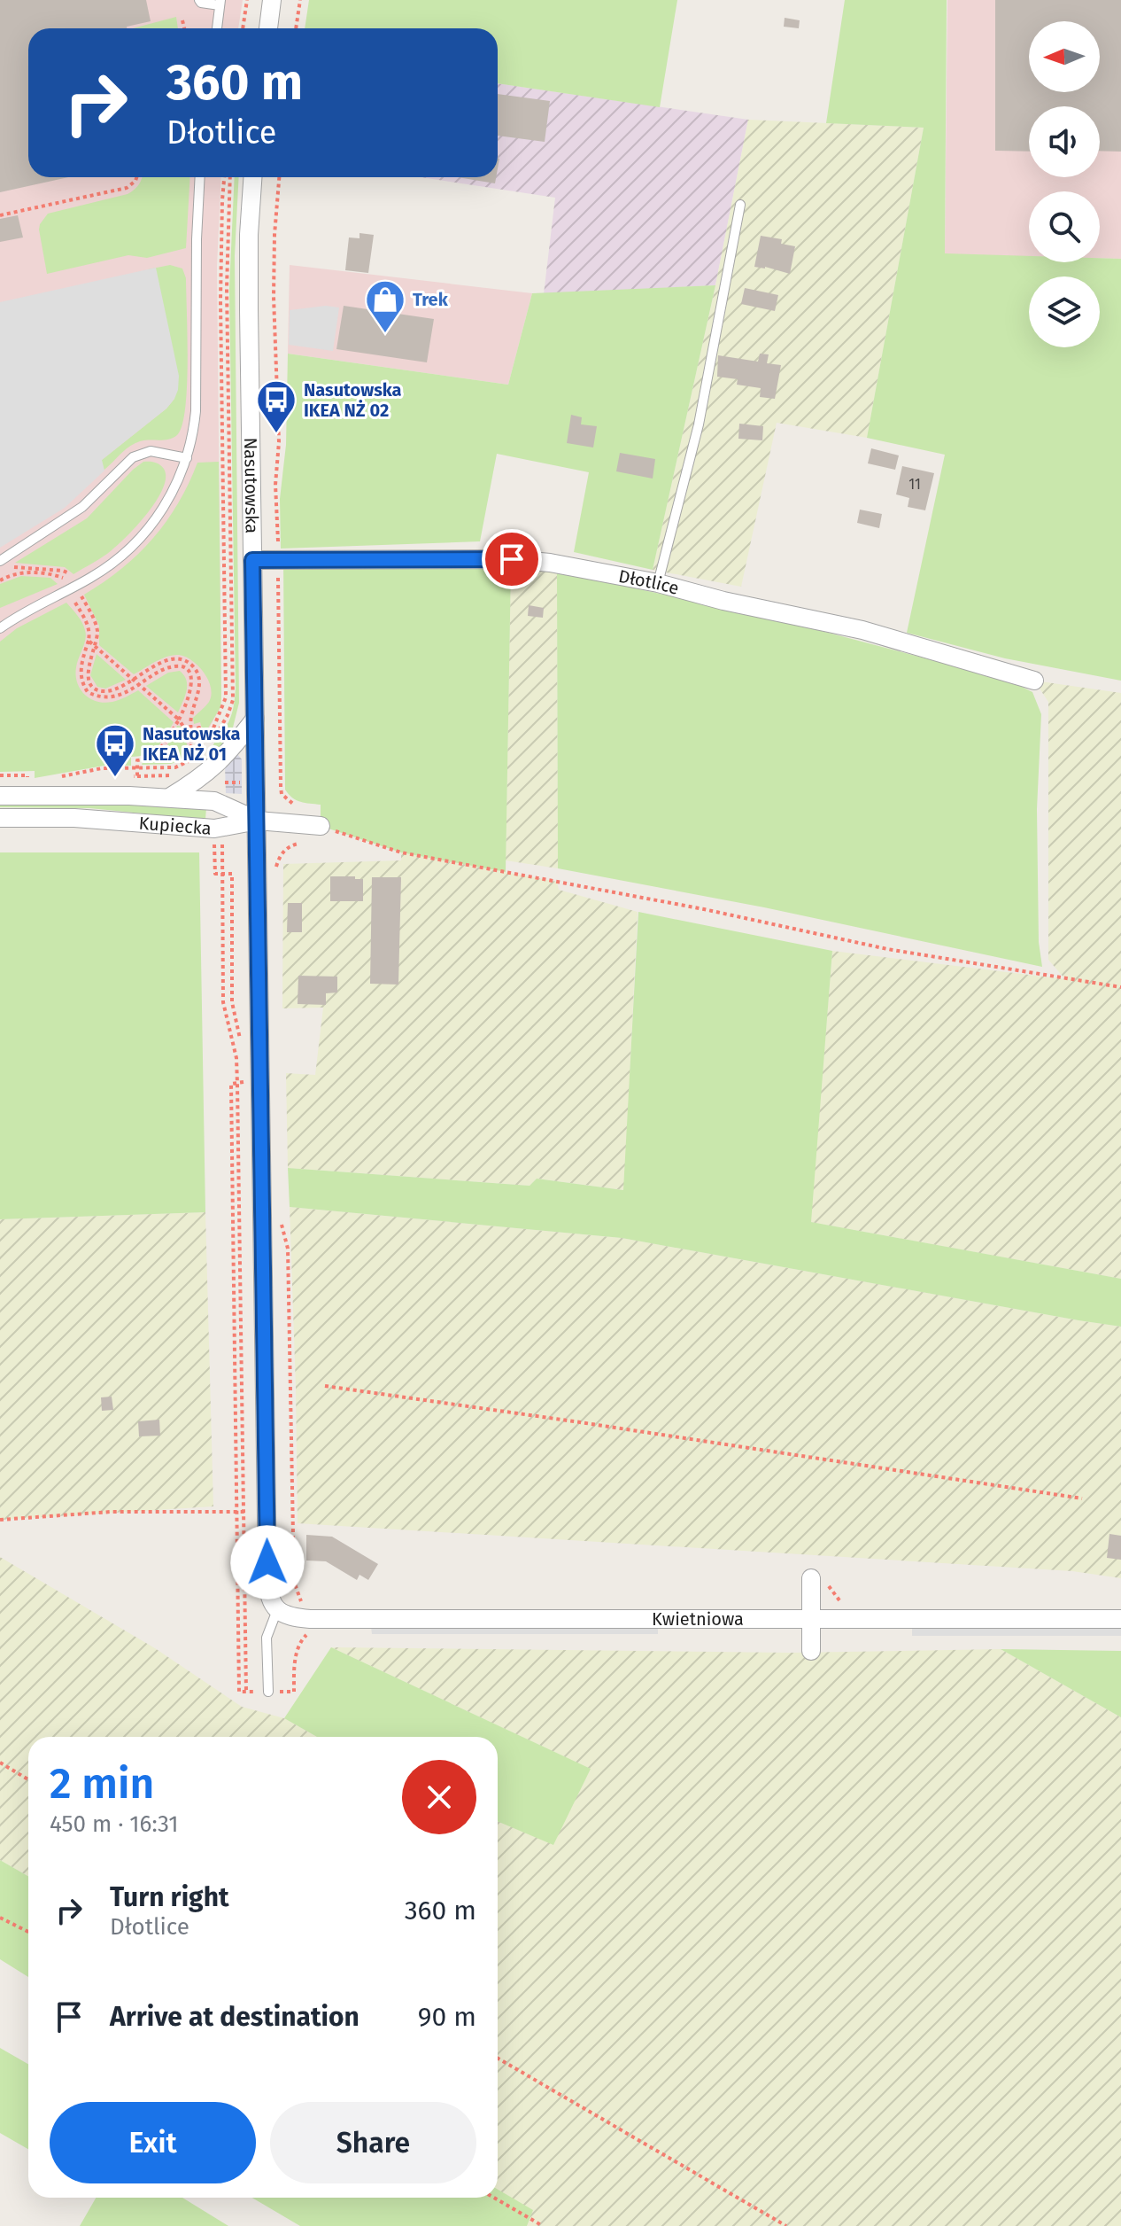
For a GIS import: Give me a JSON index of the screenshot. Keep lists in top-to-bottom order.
{
  "streets": {
    "street": [
      "Nasutowska",
      "Dłotlice",
      "Kupiecka",
      "Kwietniowa"
    ]
  },
  "crossings": [
    ["Nasutowska", "Dłotlice"],
    ["Nasutowska", "Kupiecka"],
    ["Nasutowska", "Kwietniowa"]
  ],
  "places": {
    "shop": ["Trek"],
    "bus stop": ["Nasutowska IKEA NŻ 02", "Nasutowska IKEA NŻ 01"]
  },
  "house_numbers": ["11"],
  "north": "left",
  "page": {
    "turn": ["360 m", "Dłotlice"],
    "heading": ["2 min", "450 m · 16:31"],
    "list": [
      {
        "name": "Turn right",
        "note": "Dłotlice",
        "value": "360 m"
      },
      {
        "name": "Arrive at destination",
        "value": "90 m"
      }
    ],
    "buttons": ["Exit", "Share"]
  }
}
